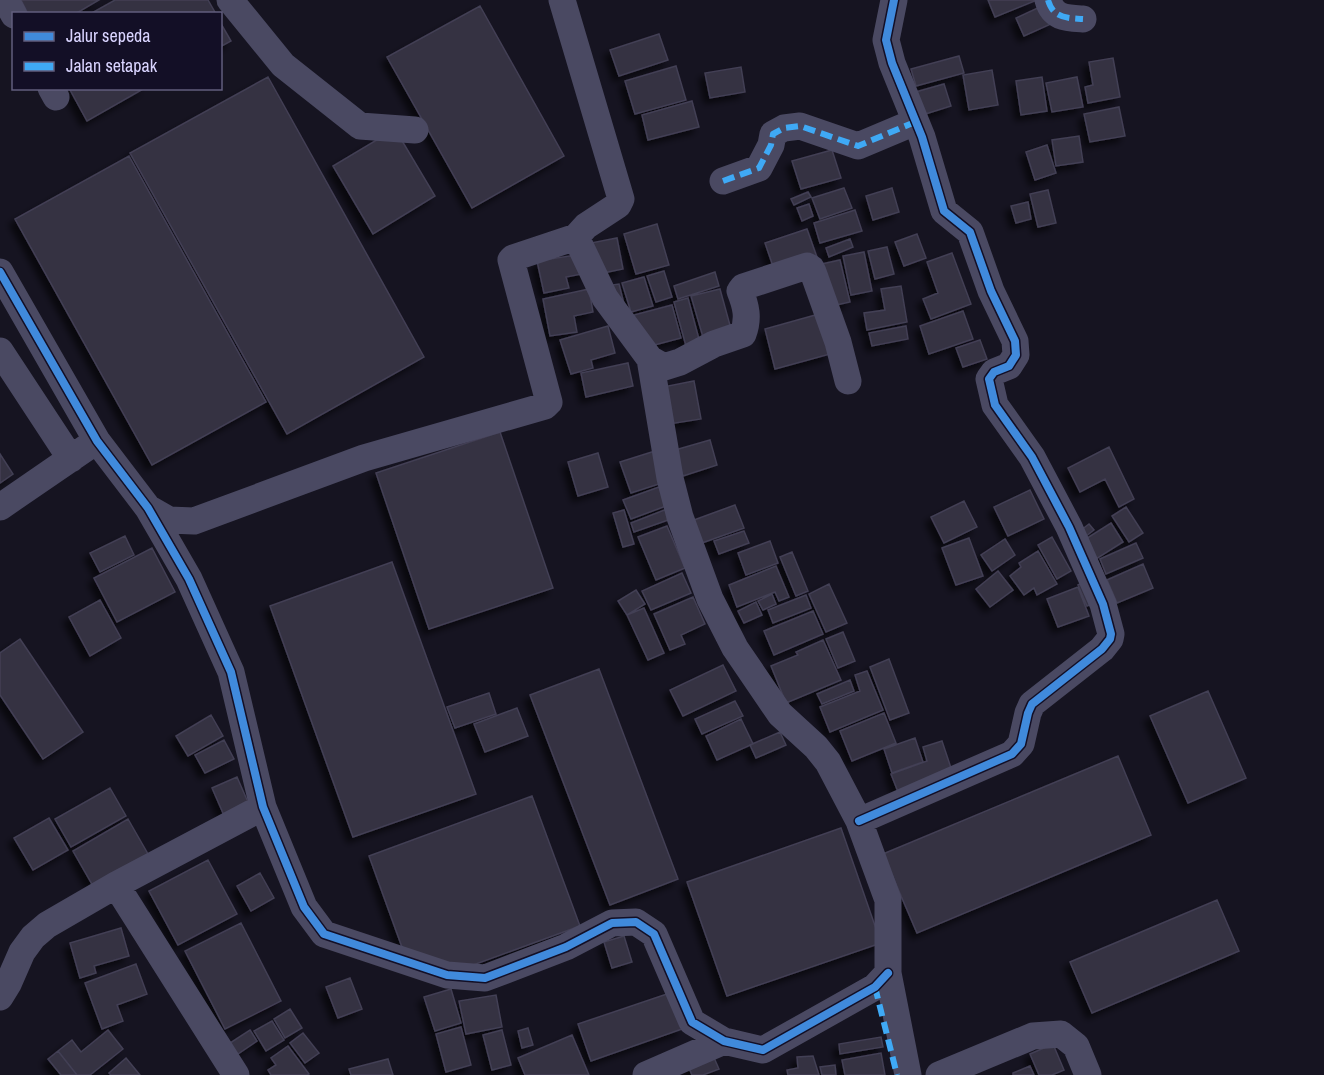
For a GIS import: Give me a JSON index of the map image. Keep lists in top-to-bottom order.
{
  "legend": ["Jalur sepeda", "Jalan setapak"]
}
